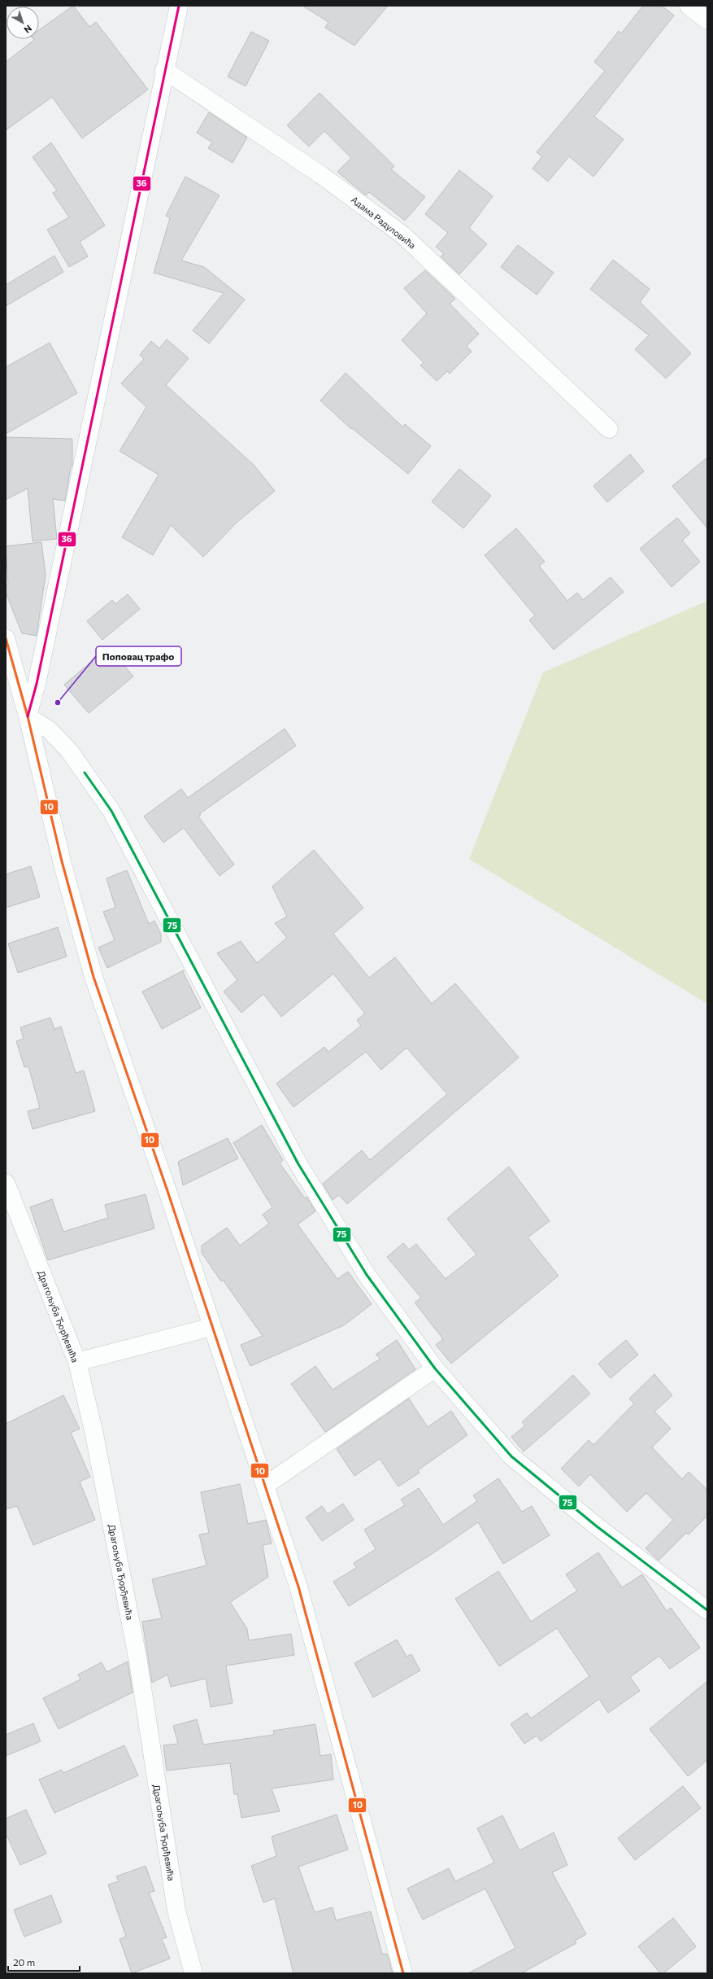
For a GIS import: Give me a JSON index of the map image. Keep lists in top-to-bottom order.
{
  "streets": {
    "street": ["Адама Радуловића", "Драгољуба Ђорђевића"]
  },
  "places": ["Поповац трафо"],
  "lines": ["transit line 36", "transit line 10", "transit line 75"],
  "scale_bar": "20 m",
  "north": "bottom right"
}
